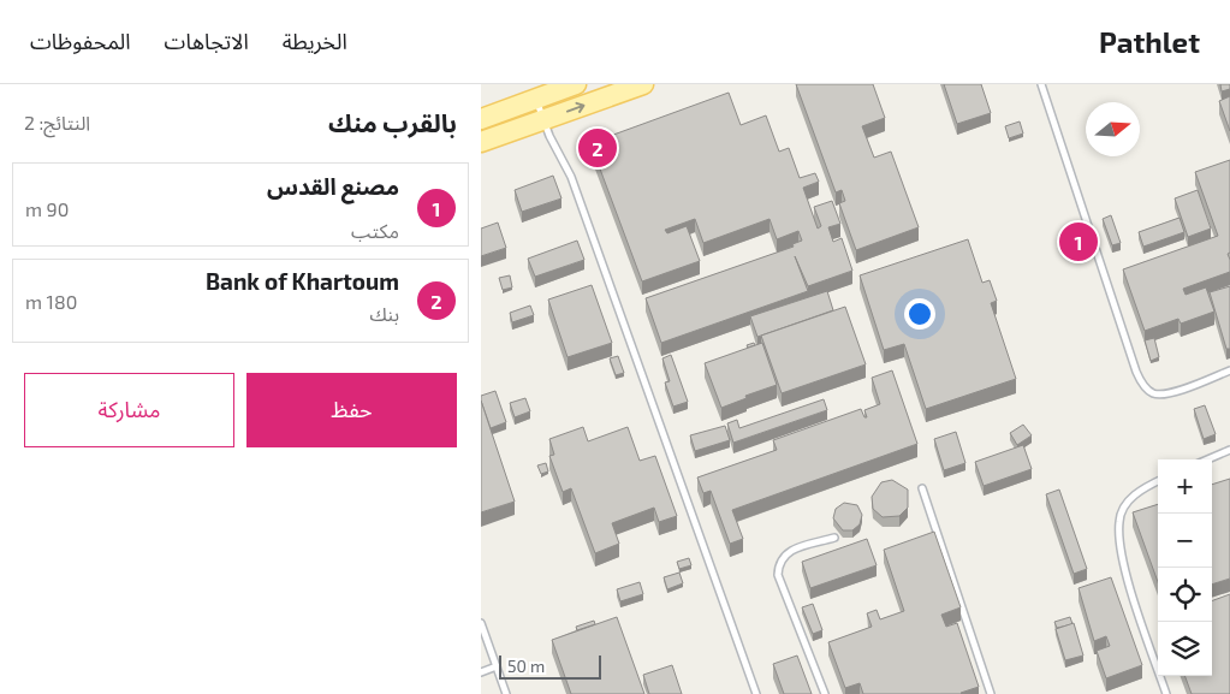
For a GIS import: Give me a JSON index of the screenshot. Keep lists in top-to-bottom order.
{
  "scale_bar": "50 m",
  "north": "right",
  "page": {
    "header": "Pathlet",
    "nav": ["الخريطة", "الاتجاهات", "المحفوظات"],
    "heading": ["بالقرب منك", "النتائج: 2"],
    "pins": ["2", "1"],
    "list": [
      {
        "mark": "1",
        "name": "مصنع القدس",
        "note": "مكتب",
        "value": "90 m"
      },
      {
        "mark": "2",
        "name": "Bank of Khartoum",
        "note": "بنك",
        "value": "180 m"
      }
    ],
    "buttons": ["حفظ", "مشاركة"],
    "map_buttons": ["+", "−"],
    "scale": "50 m"
  }
}
